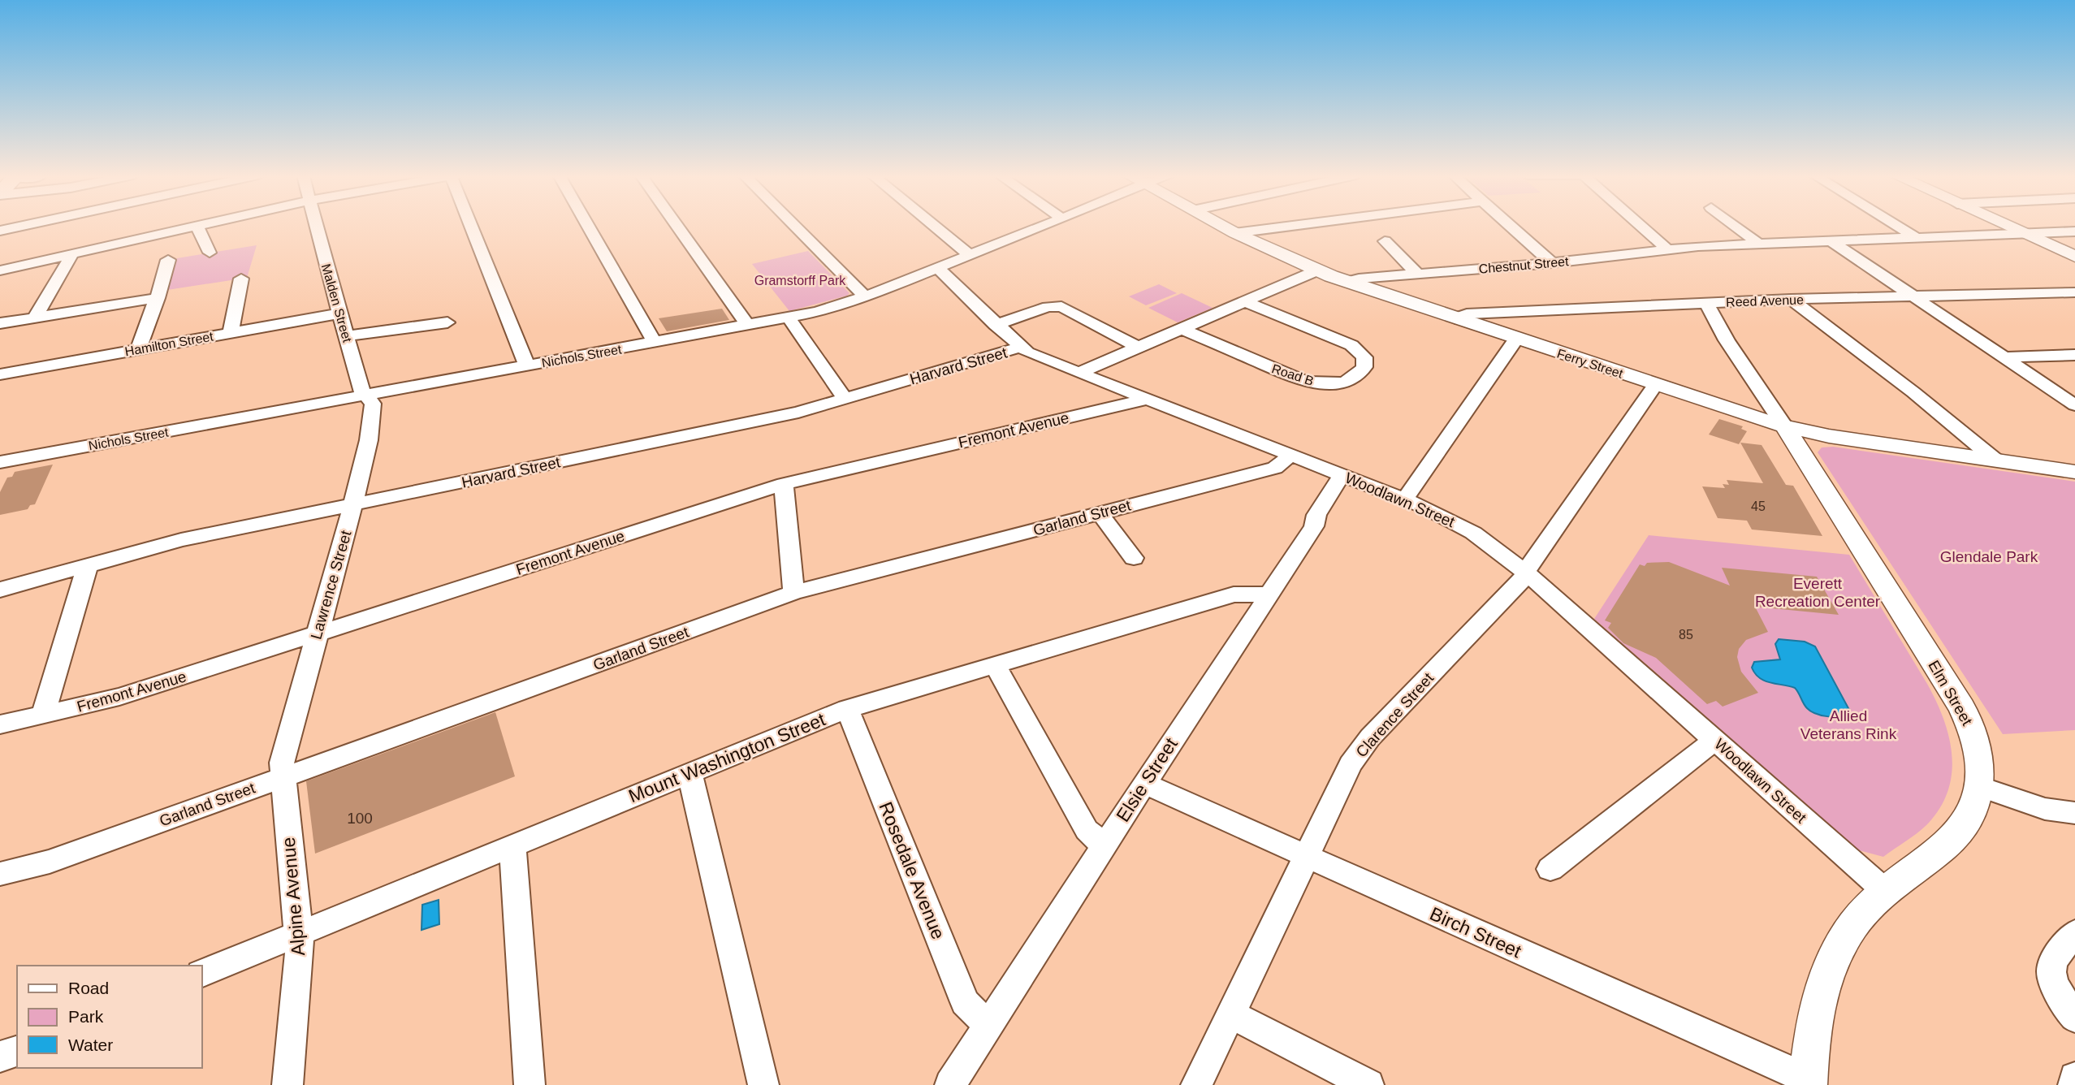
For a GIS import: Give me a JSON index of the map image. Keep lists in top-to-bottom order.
{
  "streets": {
    "main road": ["Ferry Street", "Elm Street"],
    "street": [
      "Chestnut Street",
      "Reed Avenue",
      "Malden Street",
      "Hamilton Street",
      "Nichols Street",
      "Harvard Street",
      "Road B",
      "Fremont Avenue",
      "Woodlawn Street",
      "Garland Street",
      "Lawrence Street",
      "Clarence Street",
      "Mount Washington Street",
      "Elsie Street",
      "Rosedale Avenue",
      "Alpine Avenue",
      "Birch Street"
    ]
  },
  "crossings": [
    ["Chestnut Street", "Ferry Street"],
    ["Reed Avenue", "Ferry Street"],
    ["Reed Avenue", "Elm Street"],
    ["Malden Street", "Hamilton Street"],
    ["Malden Street", "Nichols Street"],
    ["Malden Street", "Lawrence Street"],
    ["Nichols Street", "Woodlawn Street"],
    ["Nichols Street", "Lawrence Street"],
    ["Ferry Street", "Elm Street"],
    ["Ferry Street", "Clarence Street"],
    ["Harvard Street", "Woodlawn Street"],
    ["Harvard Street", "Lawrence Street"],
    ["Fremont Avenue", "Woodlawn Street"],
    ["Fremont Avenue", "Lawrence Street"],
    ["Woodlawn Street", "Garland Street"],
    ["Woodlawn Street", "Elm Street"],
    ["Woodlawn Street", "Clarence Street"],
    ["Woodlawn Street", "Elsie Street"],
    ["Garland Street", "Lawrence Street"],
    ["Garland Street", "Alpine Avenue"],
    ["Lawrence Street", "Alpine Avenue"],
    ["Elm Street", "Birch Street"],
    ["Clarence Street", "Birch Street"],
    ["Mount Washington Street", "Elsie Street"],
    ["Mount Washington Street", "Rosedale Avenue"],
    ["Mount Washington Street", "Alpine Avenue"],
    ["Elsie Street", "Rosedale Avenue"],
    ["Elsie Street", "Birch Street"]
  ],
  "parks": [
    "Gramstorff Park",
    "Glendale Park",
    "Everett Recreation Center",
    "Allied Veterans Rink"
  ],
  "house_numbers": ["45", "85", "100"],
  "legend": ["Road", "Park", "Water"]
}
